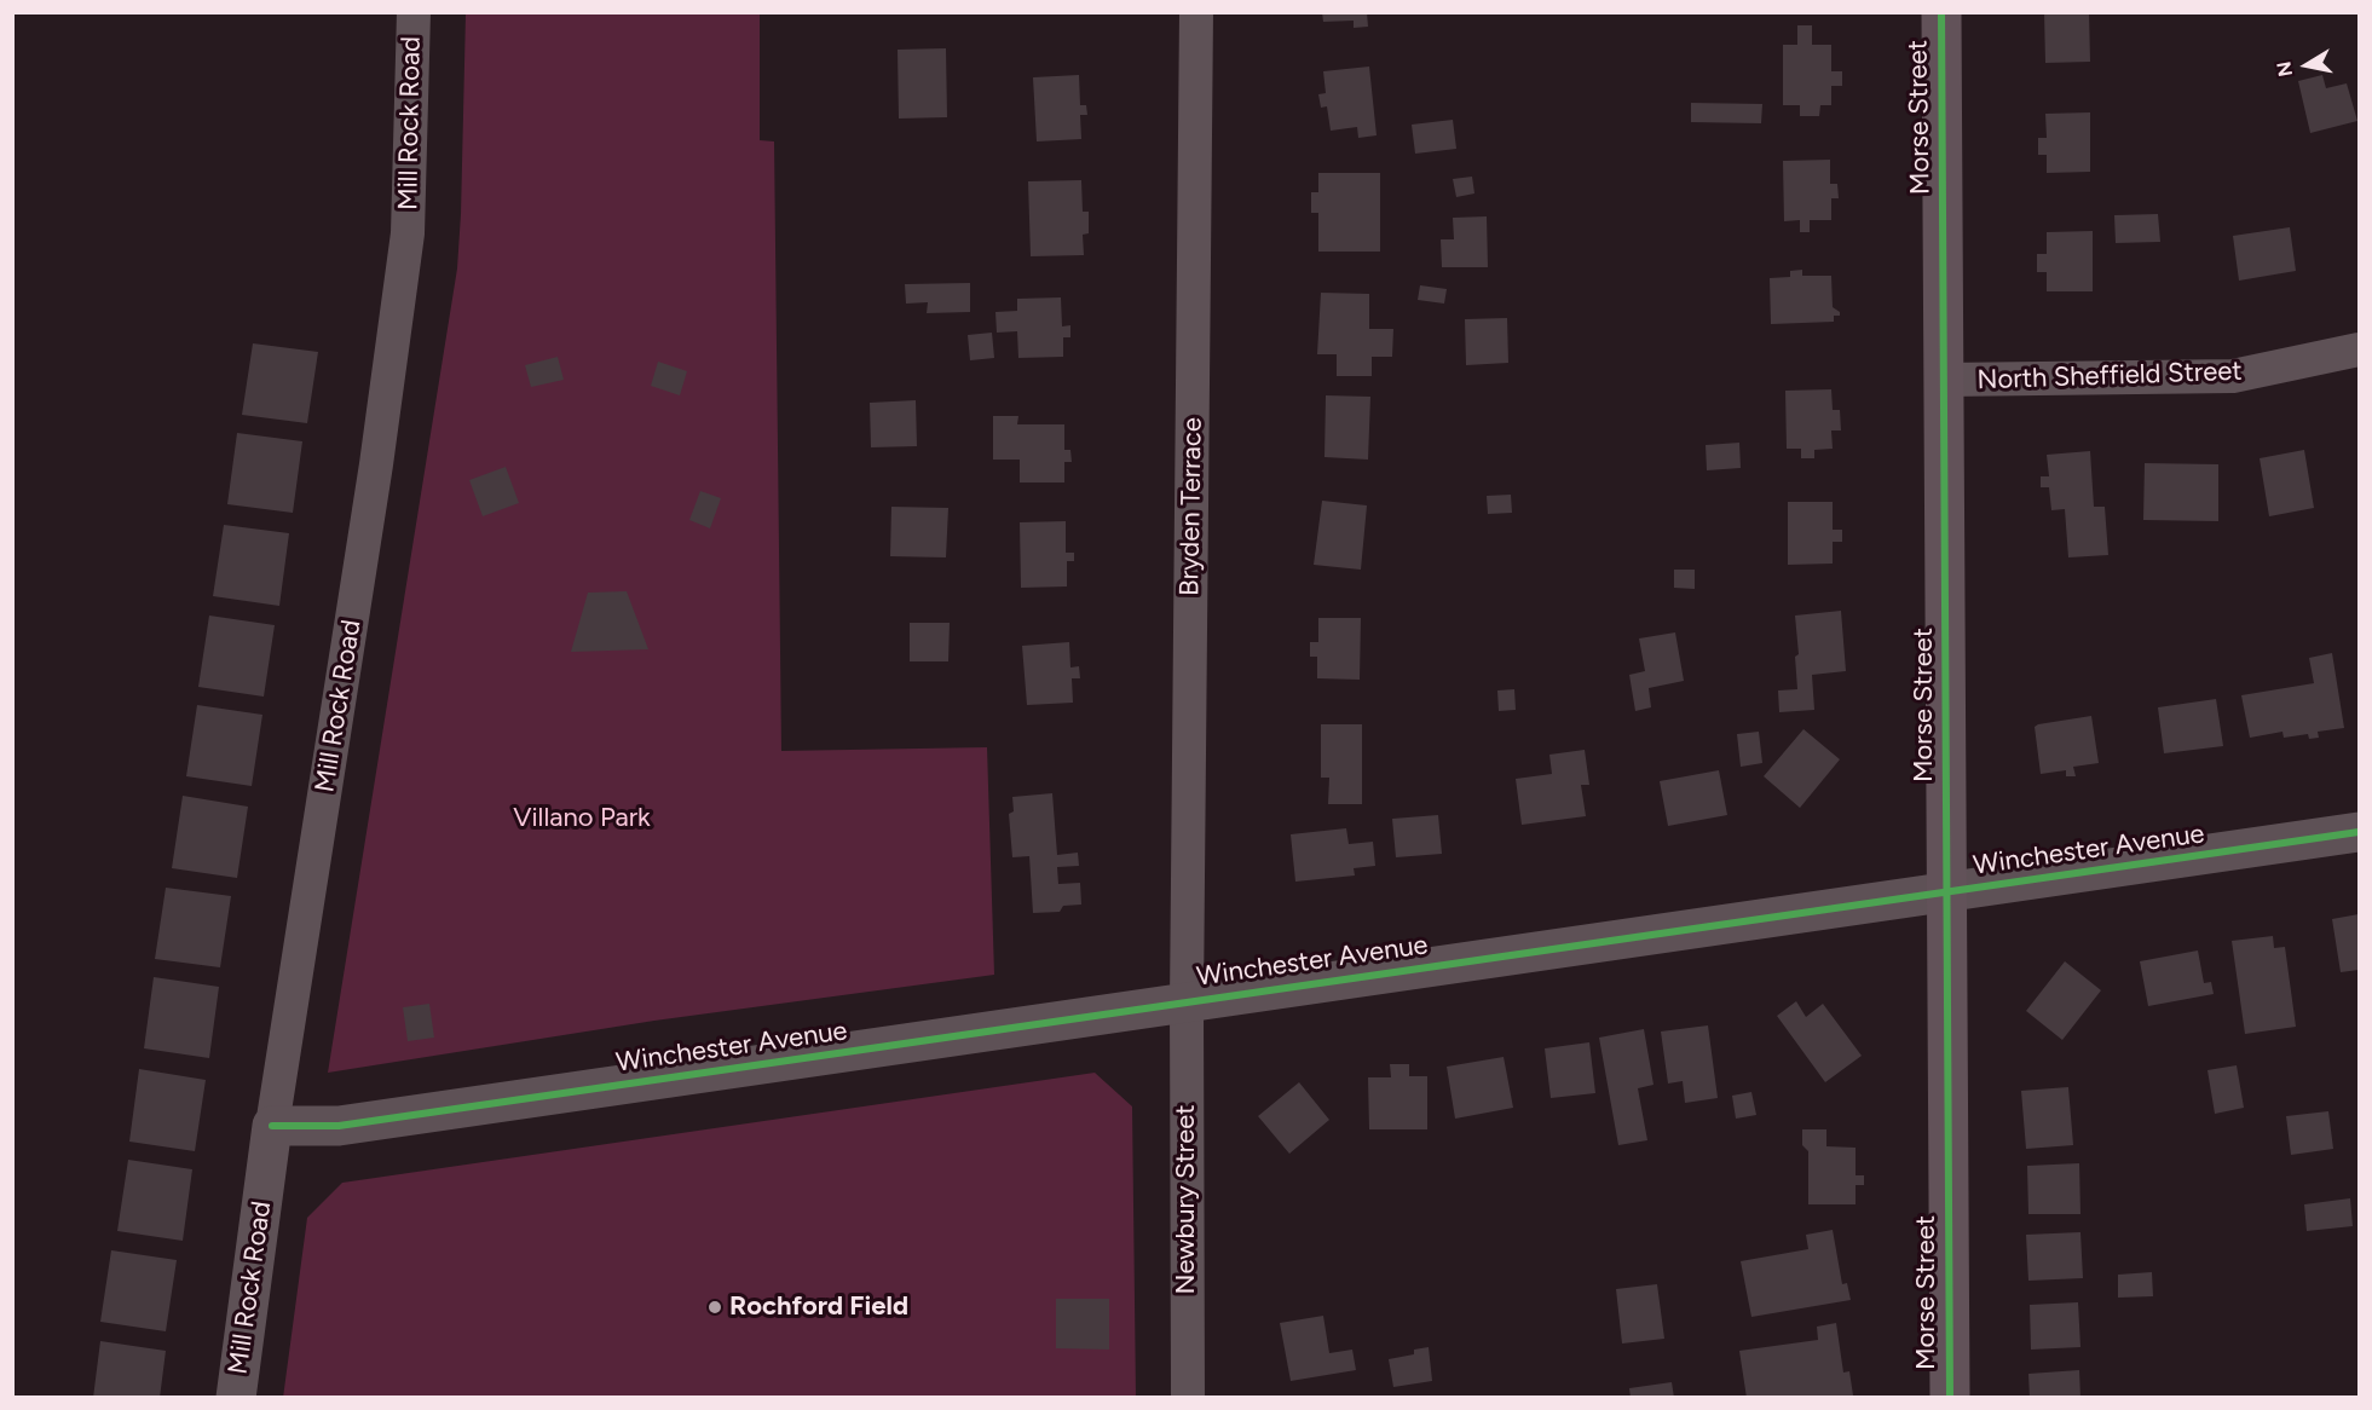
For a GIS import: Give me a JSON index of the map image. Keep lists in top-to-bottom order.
{
  "streets": {
    "main road": ["Morse Street"],
    "street": [
      "Mill Rock Road",
      "North Sheffield Street",
      "Bryden Terrace",
      "Winchester Avenue",
      "Newbury Street"
    ]
  },
  "crossings": [
    ["Morse Street", "North Sheffield Street"],
    ["Morse Street", "Winchester Avenue"],
    ["Mill Rock Road", "Winchester Avenue"],
    ["Bryden Terrace", "Winchester Avenue"],
    ["Bryden Terrace", "Newbury Street"],
    ["Winchester Avenue", "Newbury Street"]
  ],
  "parks": ["Villano Park"],
  "places": ["Rochford Field"],
  "north": "left"
}
